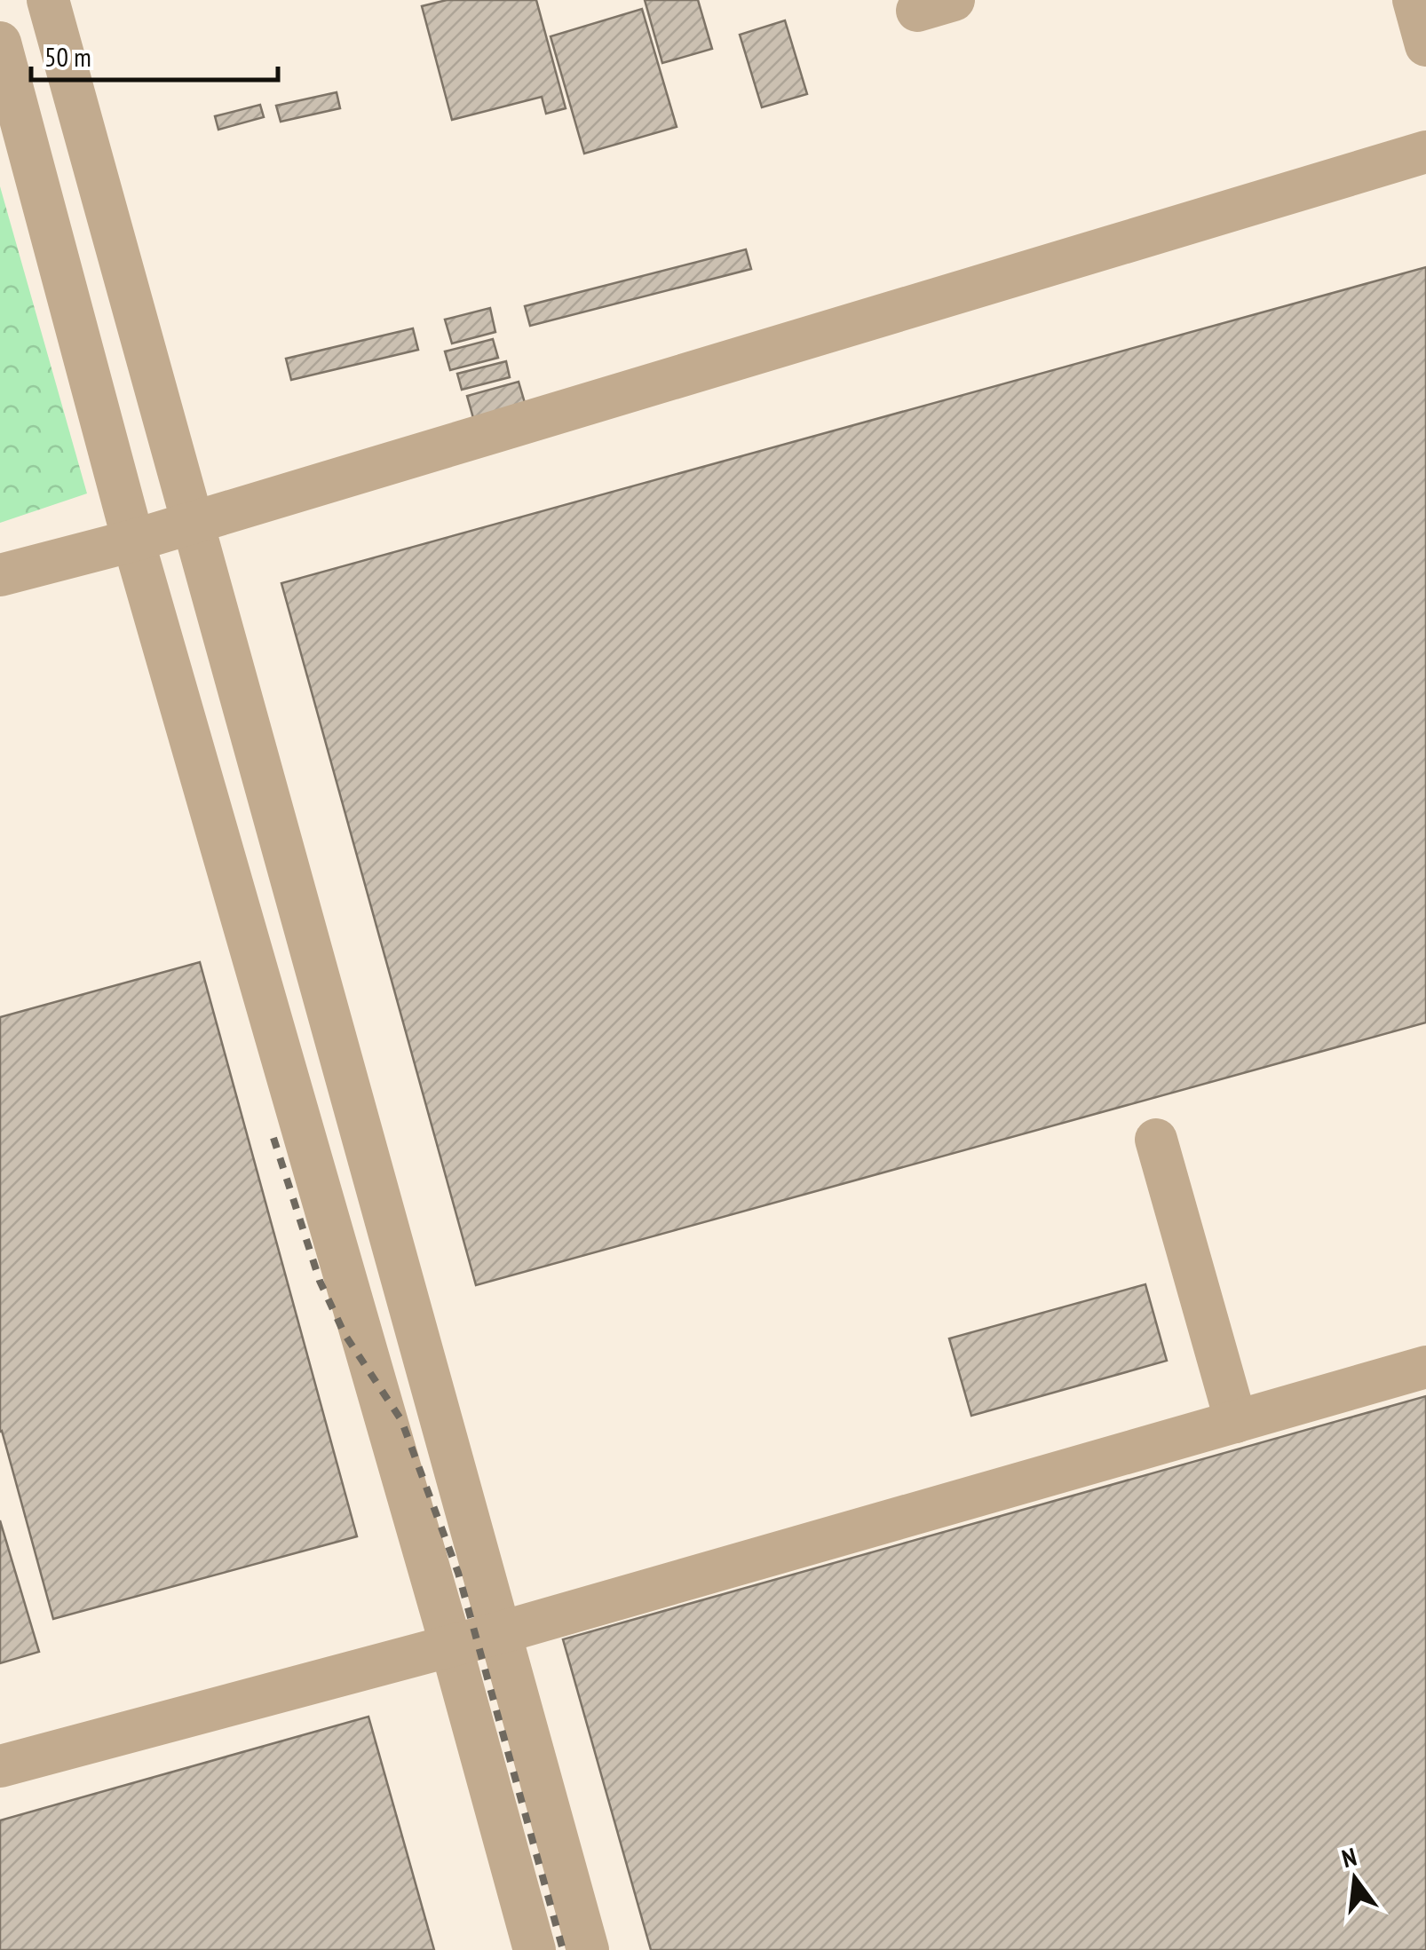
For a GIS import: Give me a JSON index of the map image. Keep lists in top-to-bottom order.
{
  "scale_bar": "50 m",
  "north": "top"
}
